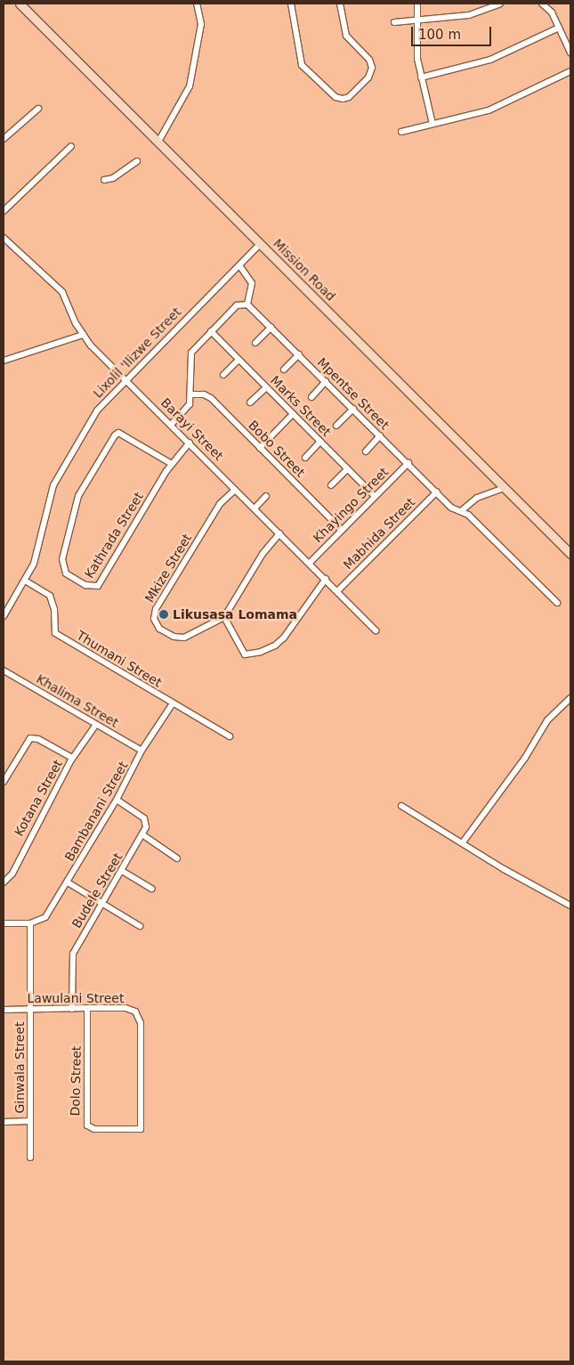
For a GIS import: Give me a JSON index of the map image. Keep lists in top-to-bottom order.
{
  "streets": {
    "street": [
      "Mission Road",
      "Lixolil 'Ilizwe Street",
      "Mpentse Street",
      "Marks Street",
      "Barayi Street",
      "Bobo Street",
      "Khayingo Street",
      "Mabhida Street",
      "Kathrada Street",
      "Mkize Street",
      "Thumani Street",
      "Khalima Street",
      "Kotana Street",
      "Bambanani Street",
      "Budele Street",
      "Lawulani Street",
      "Ginwala Street",
      "Dolo Street"
    ]
  },
  "crossings": [
    ["Mission Road", "Lixolil 'Ilizwe Street"],
    ["Lixolil 'Ilizwe Street", "Barayi Street"],
    ["Lixolil 'Ilizwe Street", "Thumani Street"],
    ["Mpentse Street", "Khayingo Street"],
    ["Mpentse Street", "Mabhida Street"],
    ["Marks Street", "Khayingo Street"],
    ["Barayi Street", "Khayingo Street"],
    ["Barayi Street", "Mabhida Street"],
    ["Barayi Street", "Kathrada Street"],
    ["Barayi Street", "Mkize Street"],
    ["Bobo Street", "Khayingo Street"],
    ["Thumani Street", "Bambanani Street"],
    ["Khalima Street", "Kotana Street"],
    ["Khalima Street", "Bambanani Street"],
    ["Bambanani Street", "Ginwala Street"],
    ["Budele Street", "Lawulani Street"],
    ["Lawulani Street", "Ginwala Street"],
    ["Lawulani Street", "Dolo Street"]
  ],
  "places": ["Likusasa Lomama"],
  "scale_bar": "100 m"
}
